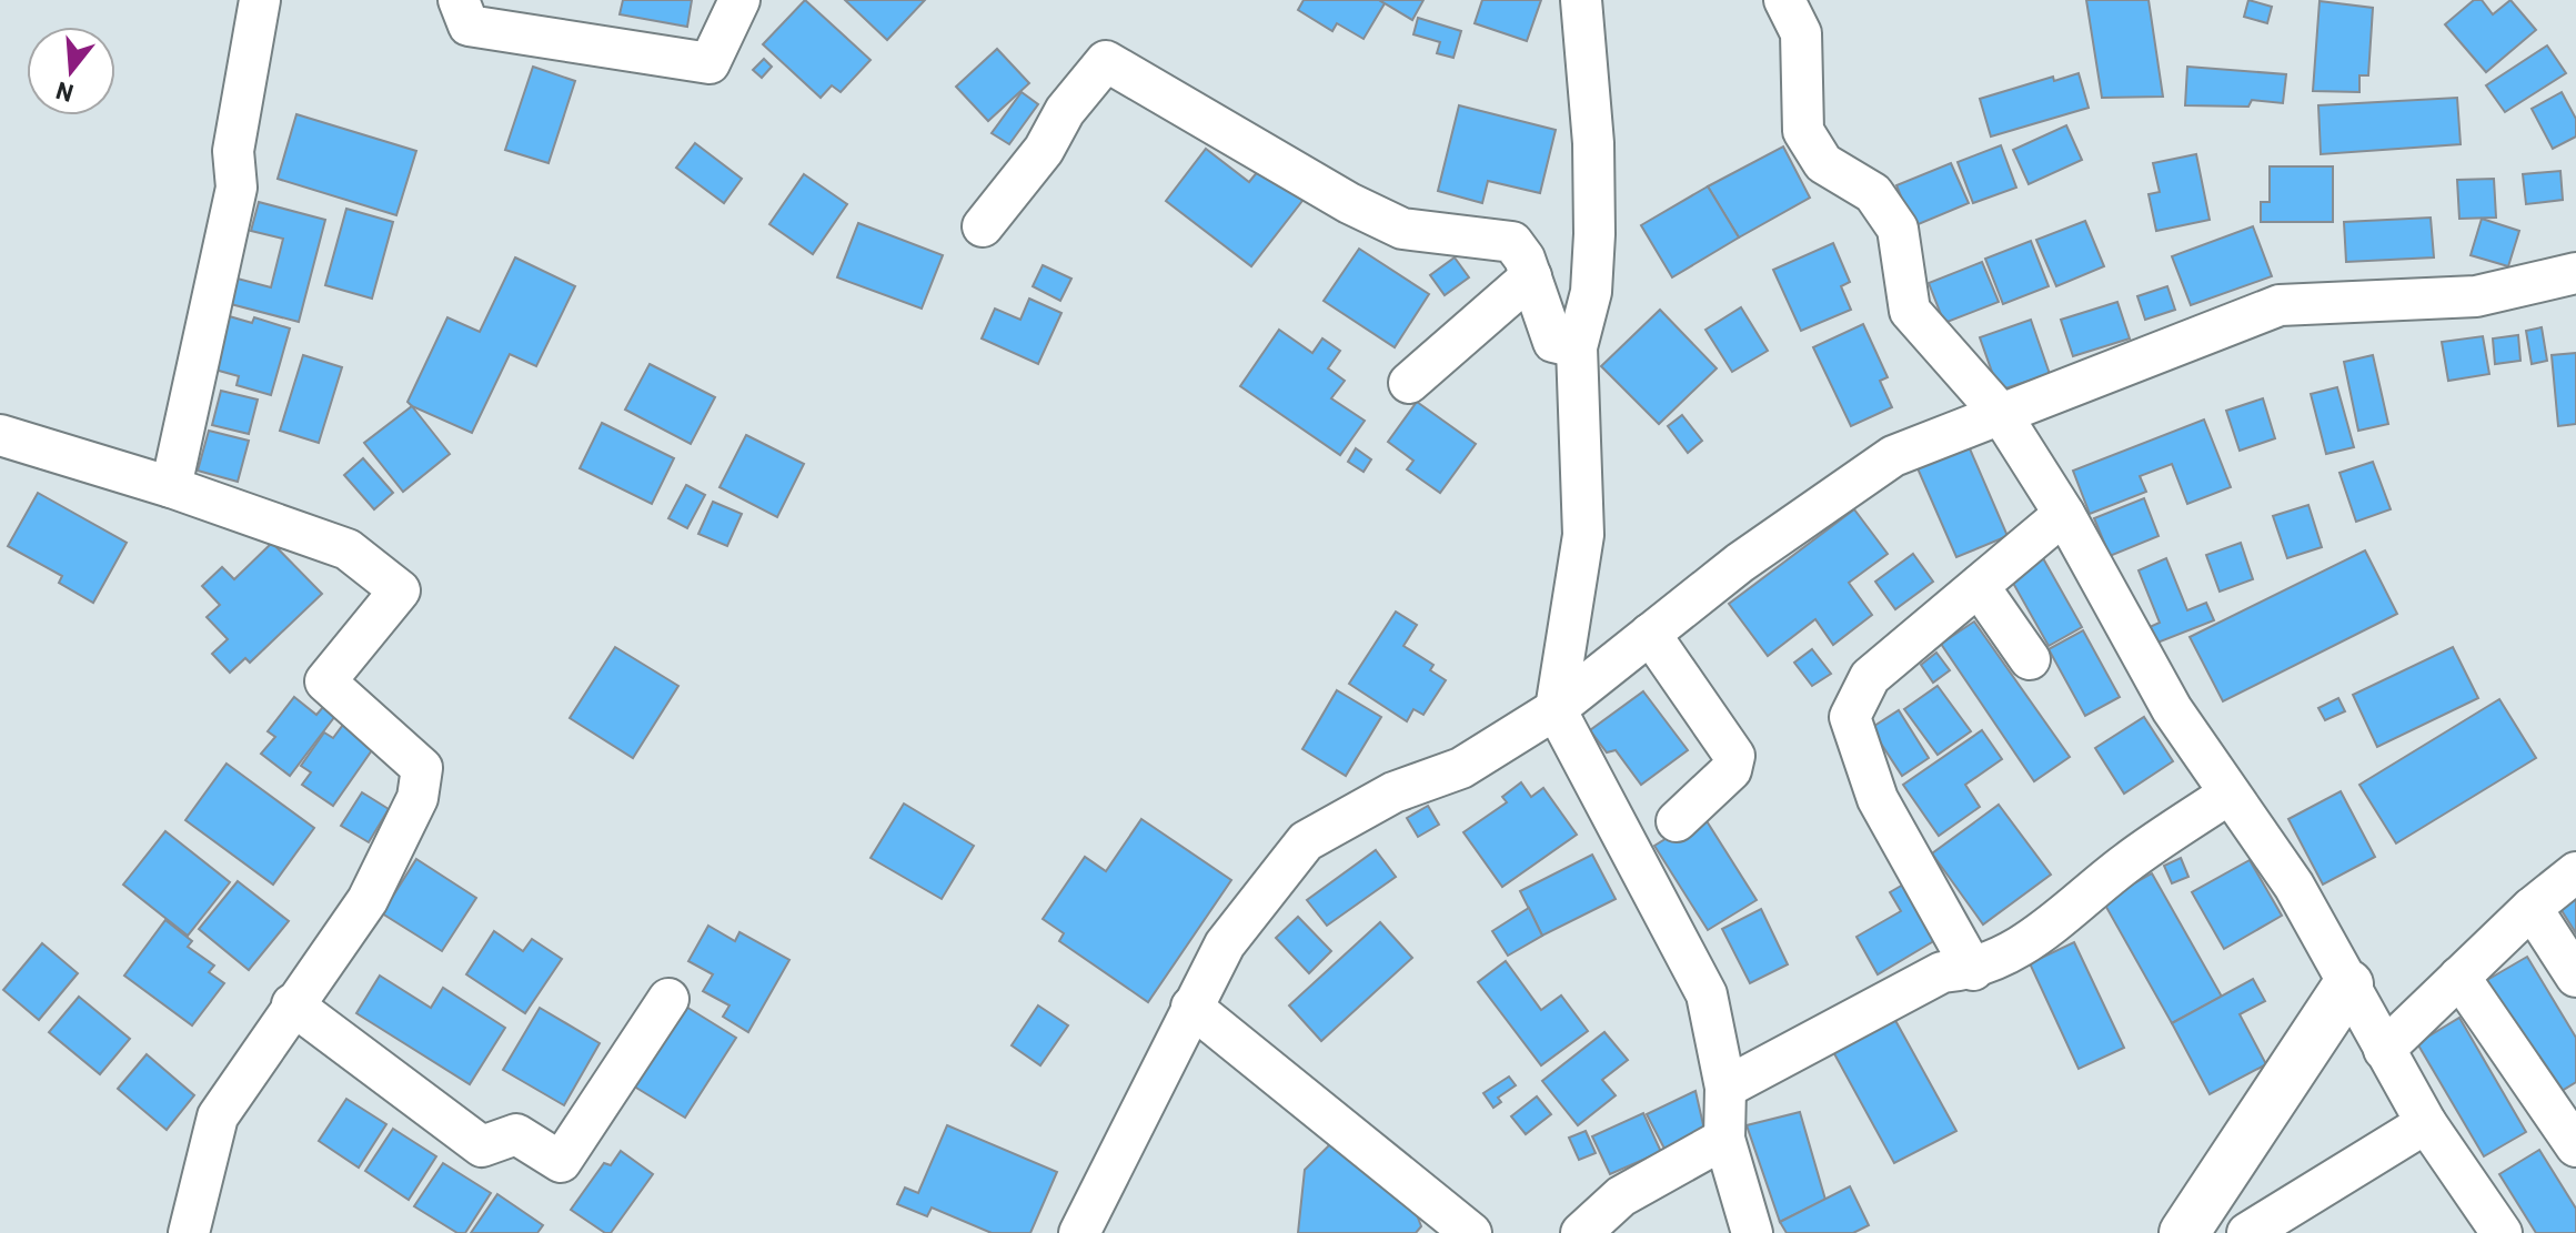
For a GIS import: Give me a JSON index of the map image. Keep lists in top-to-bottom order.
{
  "north": "bottom"
}
